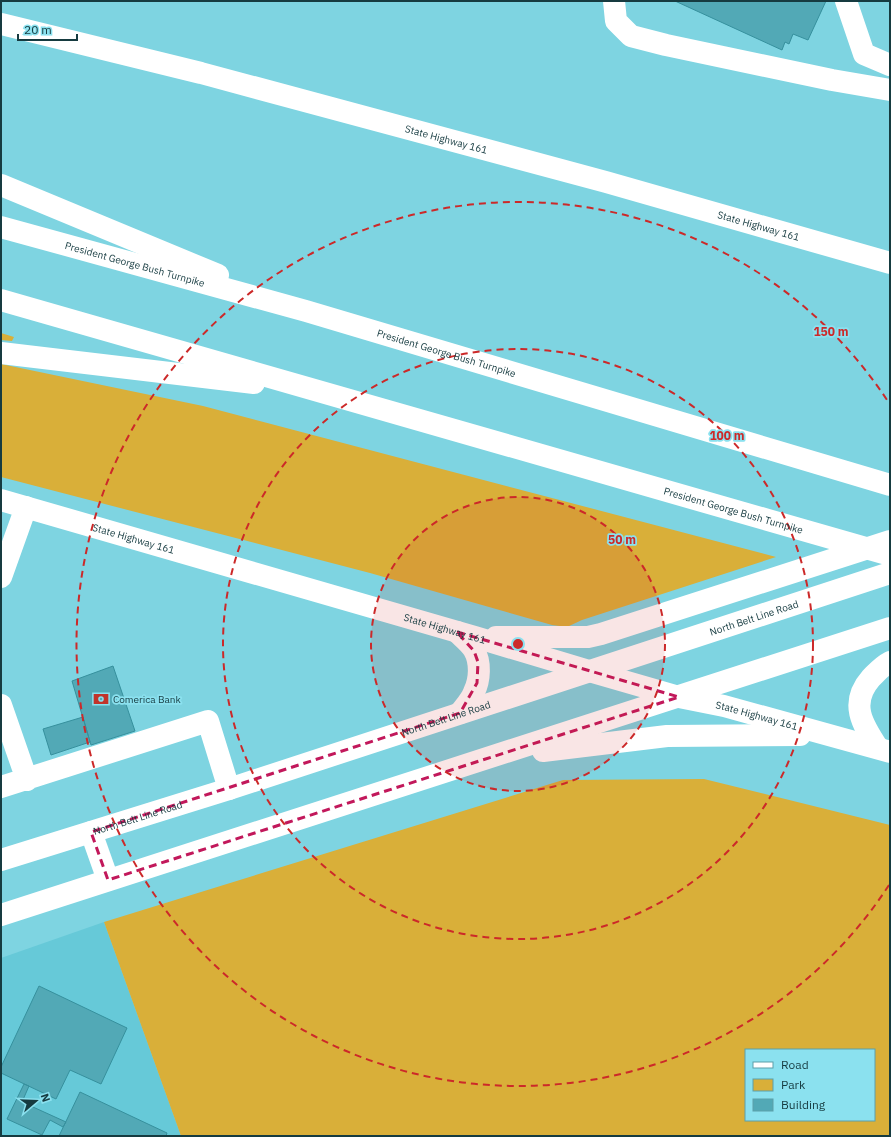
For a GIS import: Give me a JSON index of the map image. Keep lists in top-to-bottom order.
{
  "streets": {
    "main road": ["State Highway 161", "President George Bush Turnpike", "North Belt Line Road"]
  },
  "crossings": [
    ["State Highway 161", "North Belt Line Road"]
  ],
  "places": {
    "bank": ["Comerica Bank"]
  },
  "legend": ["Road", "Park", "Building"],
  "scale_bar": "20 m",
  "north": "right",
  "rings": ["150 m", "100 m", "50 m"]
}
